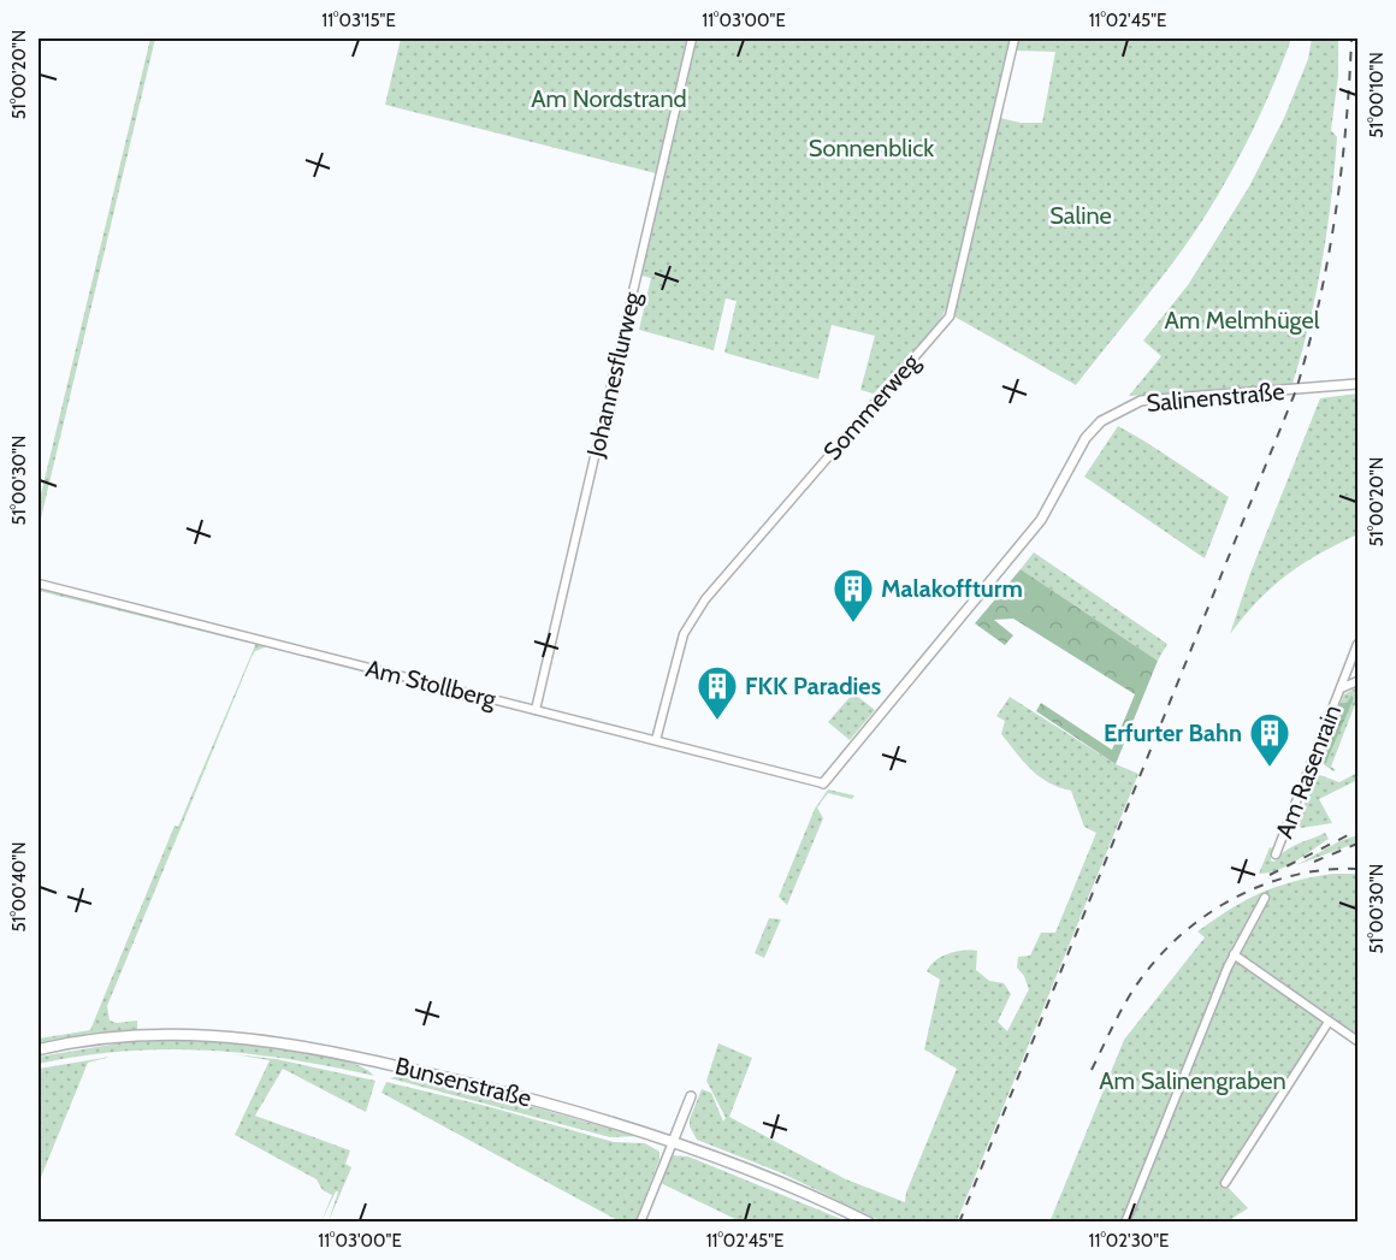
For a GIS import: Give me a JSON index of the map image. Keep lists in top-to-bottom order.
{
  "streets": {
    "main road": ["Bunsenstraße"],
    "street": [
      "Johannesflurweg",
      "Salinenstraße",
      "Sommerweg",
      "Am Stollberg",
      "Am Rasenrain"
    ]
  },
  "crossings": [
    ["Johannesflurweg", "Am Stollberg"],
    ["Salinenstraße", "Am Stollberg"],
    ["Sommerweg", "Am Stollberg"]
  ],
  "parks": [
    "Am Nordstrand",
    "Sonnenblick",
    "Saline",
    "Am Melmhügel",
    "Am Salinengraben"
  ],
  "places": {
    "building": ["Malakoffturm", "FKK Paradies", "Erfurter Bahn"]
  },
  "coordinates": [
    "11°03'15\"E",
    "11°03'00\"E",
    "11°02'45\"E",
    "51°00'20\"N",
    "51°00'10\"N",
    "51°00'30\"N",
    "51°00'40\"N",
    "11°02'30\"E"
  ]
}
